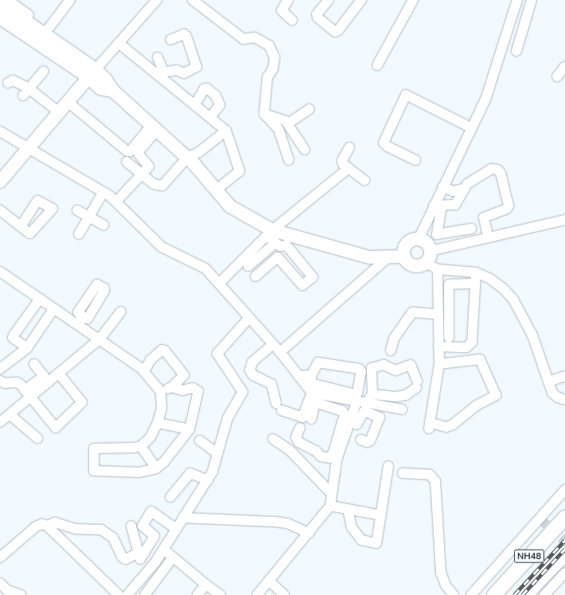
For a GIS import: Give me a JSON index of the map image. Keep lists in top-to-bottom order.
{
  "streets": {
    "highway": ["NH48"]
  }
}
